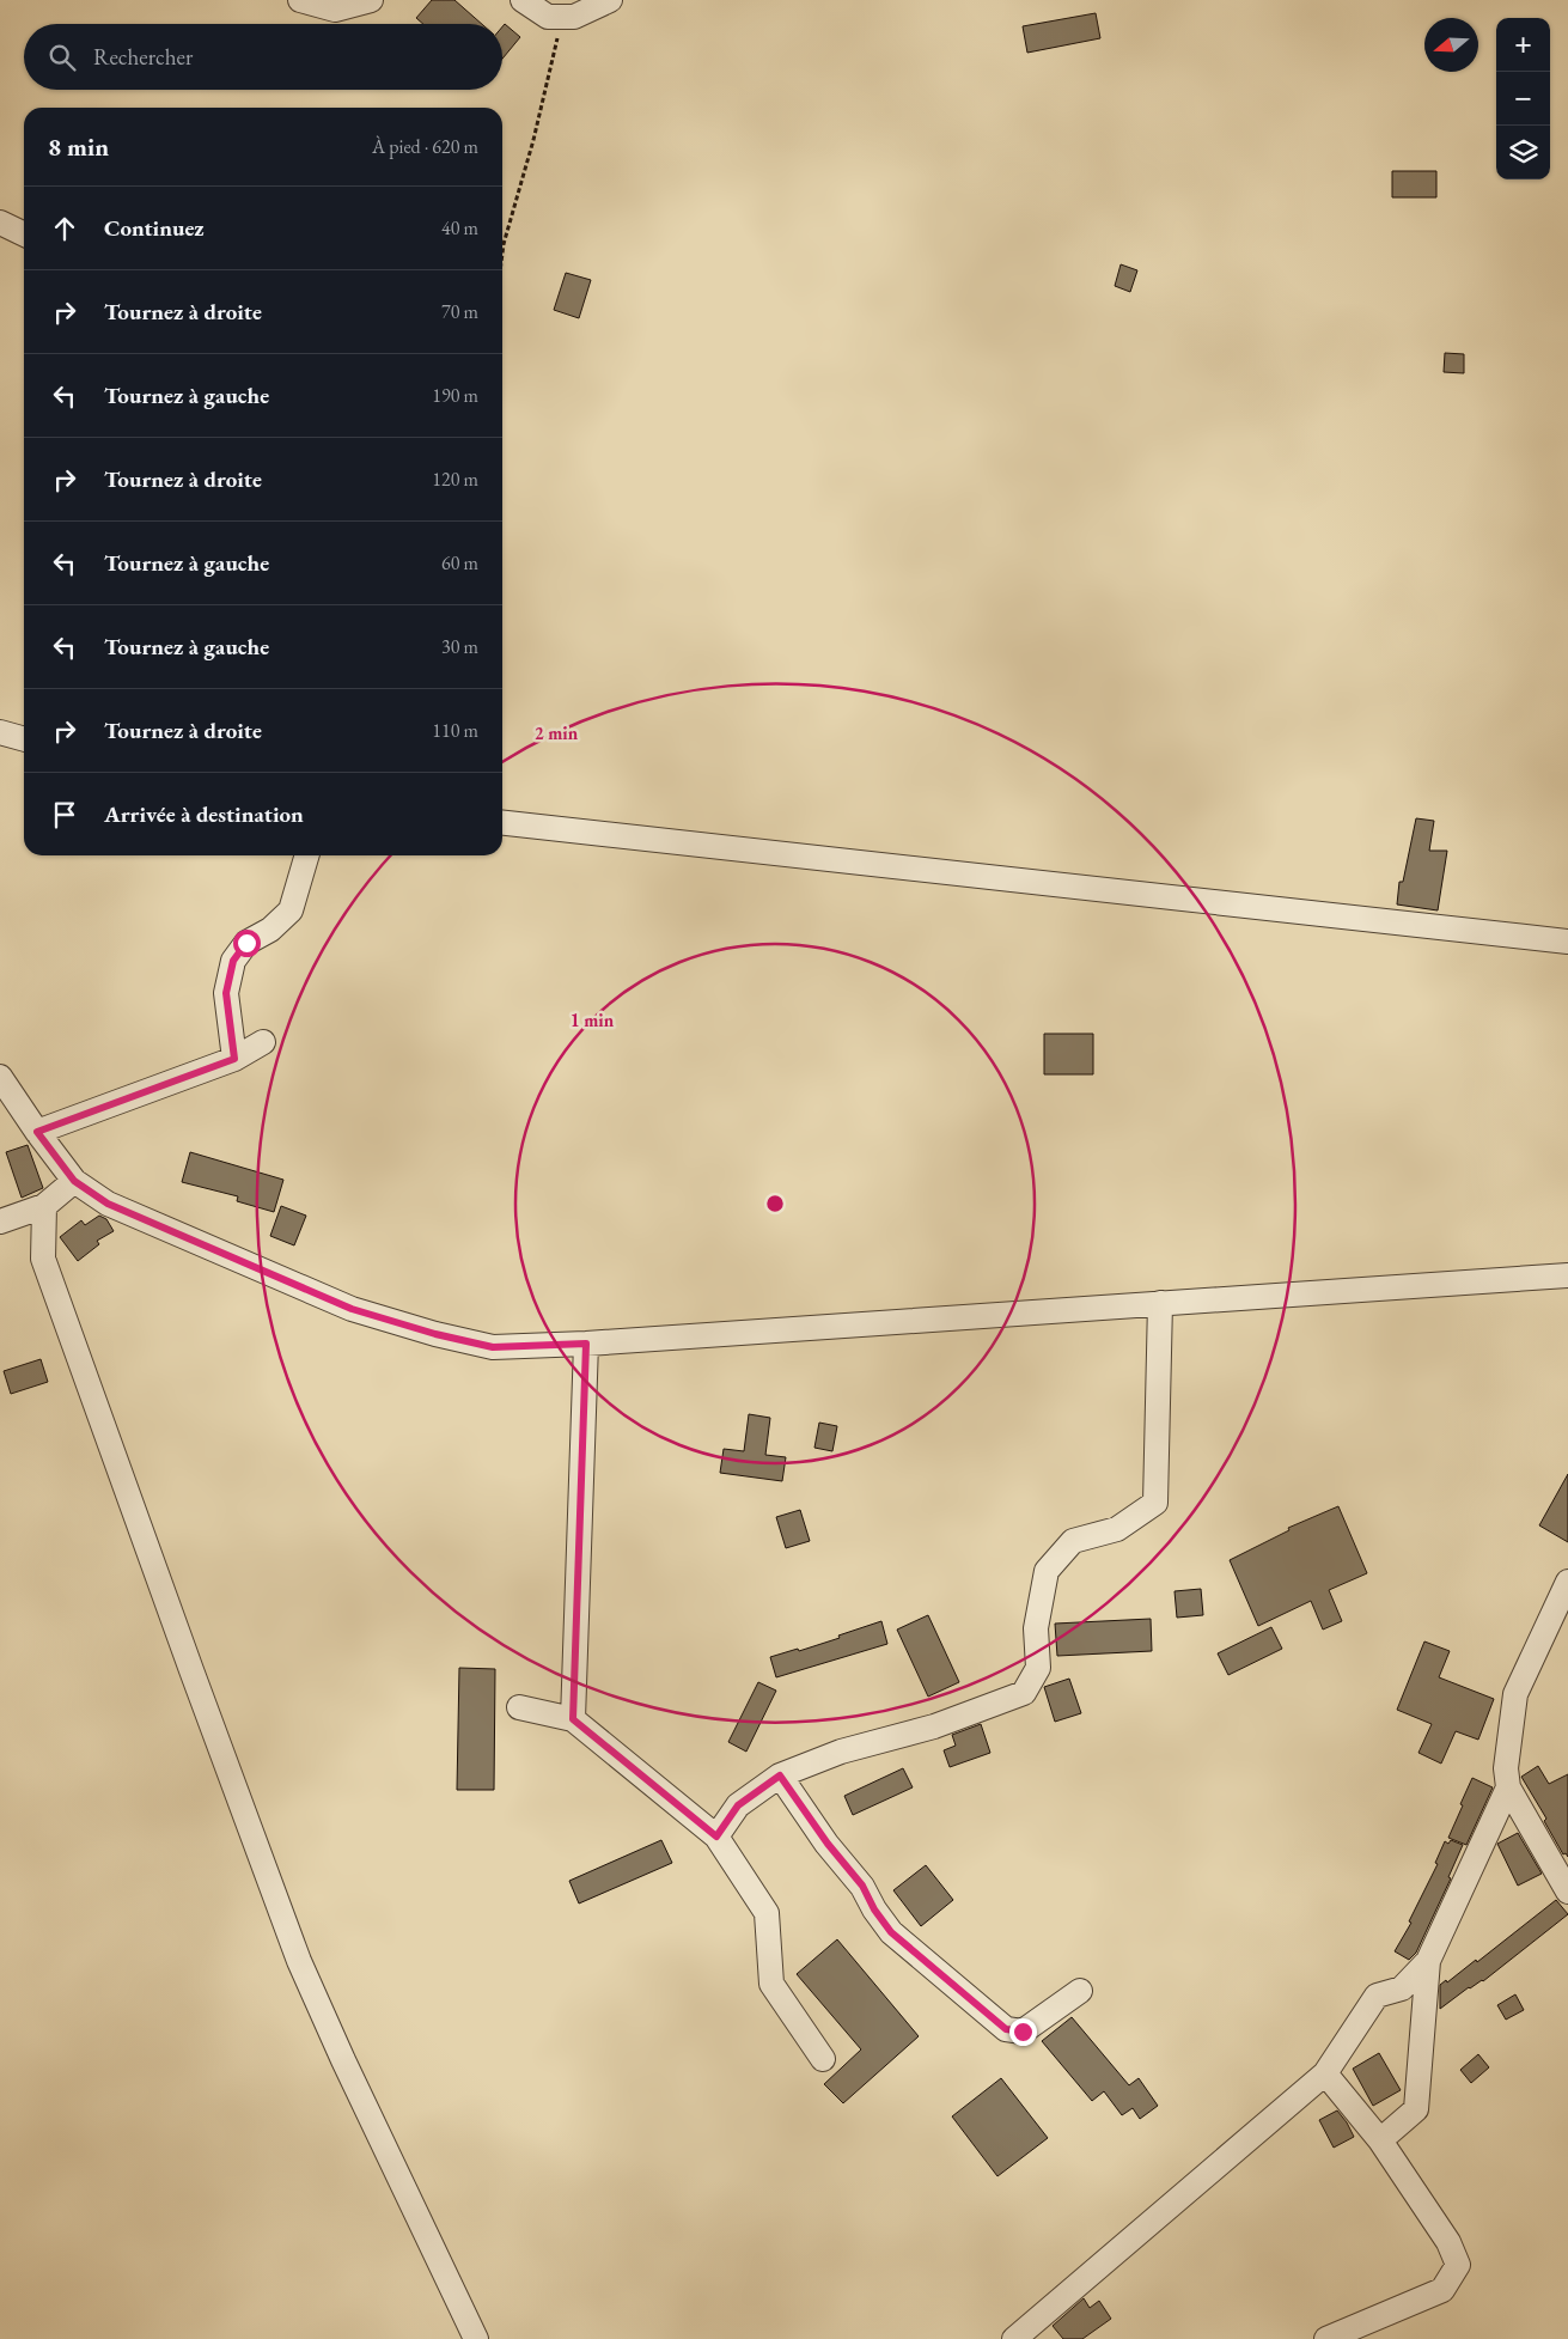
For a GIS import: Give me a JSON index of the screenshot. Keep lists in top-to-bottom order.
{
  "north": "left",
  "page": {
    "map_buttons": ["+", "−"],
    "search": "Rechercher",
    "heading": ["8 min", "À pied · 620 m"],
    "list": [
      ["Continuez", "40 m"],
      ["Tournez à droite", "70 m"],
      ["Tournez à gauche", "190 m"],
      ["Tournez à droite", "120 m"],
      ["Tournez à gauche", "60 m"],
      ["Tournez à gauche", "30 m"],
      ["Tournez à droite", "110 m"],
      "Arrivée à destination"
    ]
  },
  "rings": ["2 min", "1 min"]
}
